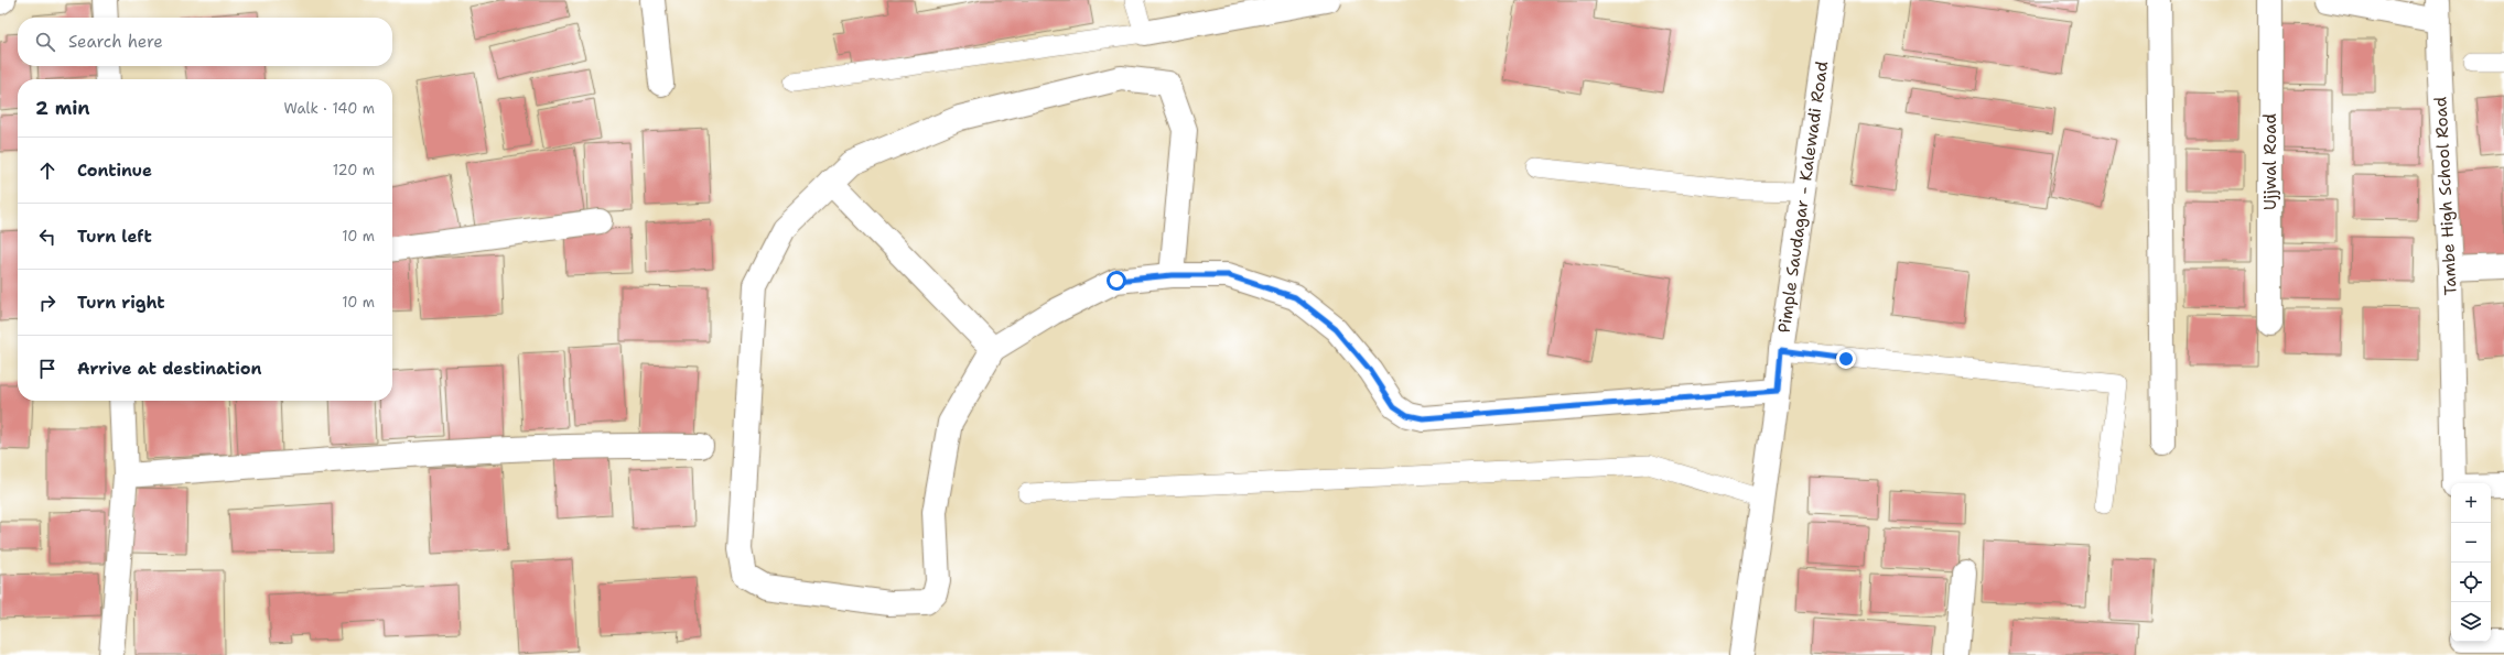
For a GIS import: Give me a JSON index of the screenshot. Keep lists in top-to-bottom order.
{
  "streets": {
    "street": ["Ujjwal Road", "Tambe High School Road", "Pimple Saudagar - Kalewadi Road"]
  },
  "page": {
    "search": "Search here",
    "heading": ["2 min", "Walk · 140 m"],
    "list": [
      ["Continue", "120 m"],
      ["Turn left", "10 m"],
      ["Turn right", "10 m"],
      "Arrive at destination"
    ],
    "map_buttons": ["+", "−"]
  }
}
